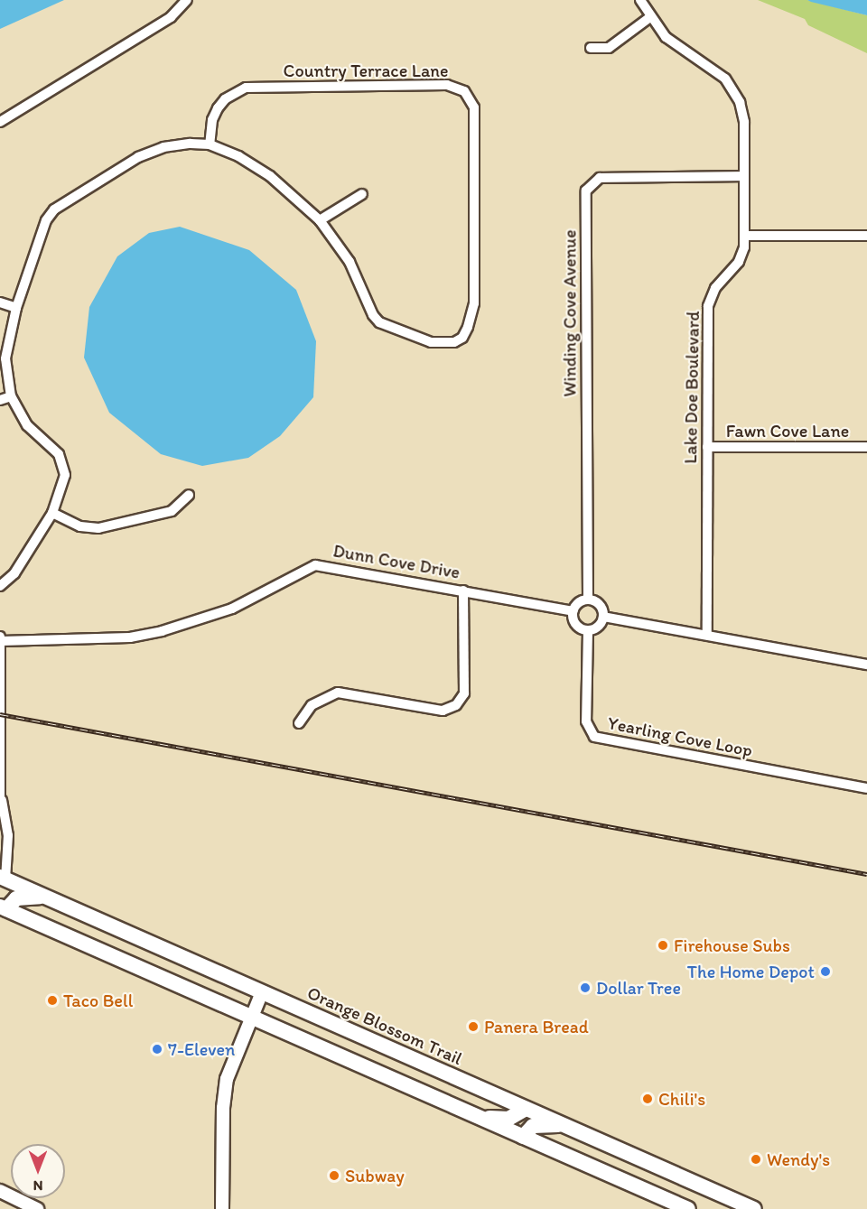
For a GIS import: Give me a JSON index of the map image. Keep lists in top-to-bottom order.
{
  "streets": {
    "main road": ["Orange Blossom Trail"],
    "street": [
      "Country Terrace Lane",
      "Winding Cove Avenue",
      "Lake Doe Boulevard",
      "Fawn Cove Lane",
      "Dunn Cove Drive",
      "Yearling Cove Loop"
    ]
  },
  "crossings": [
    ["Winding Cove Avenue", "Lake Doe Boulevard"],
    ["Winding Cove Avenue", "Dunn Cove Drive"],
    ["Winding Cove Avenue", "Yearling Cove Loop"],
    ["Lake Doe Boulevard", "Fawn Cove Lane"],
    ["Dunn Cove Drive", "Yearling Cove Loop"]
  ],
  "places": [
    "Firehouse Subs",
    "The Home Depot",
    "Dollar Tree",
    "Taco Bell",
    "Panera Bread",
    "7-Eleven",
    "Chili's",
    "Wendy's",
    "Subway"
  ],
  "north": "bottom"
}
